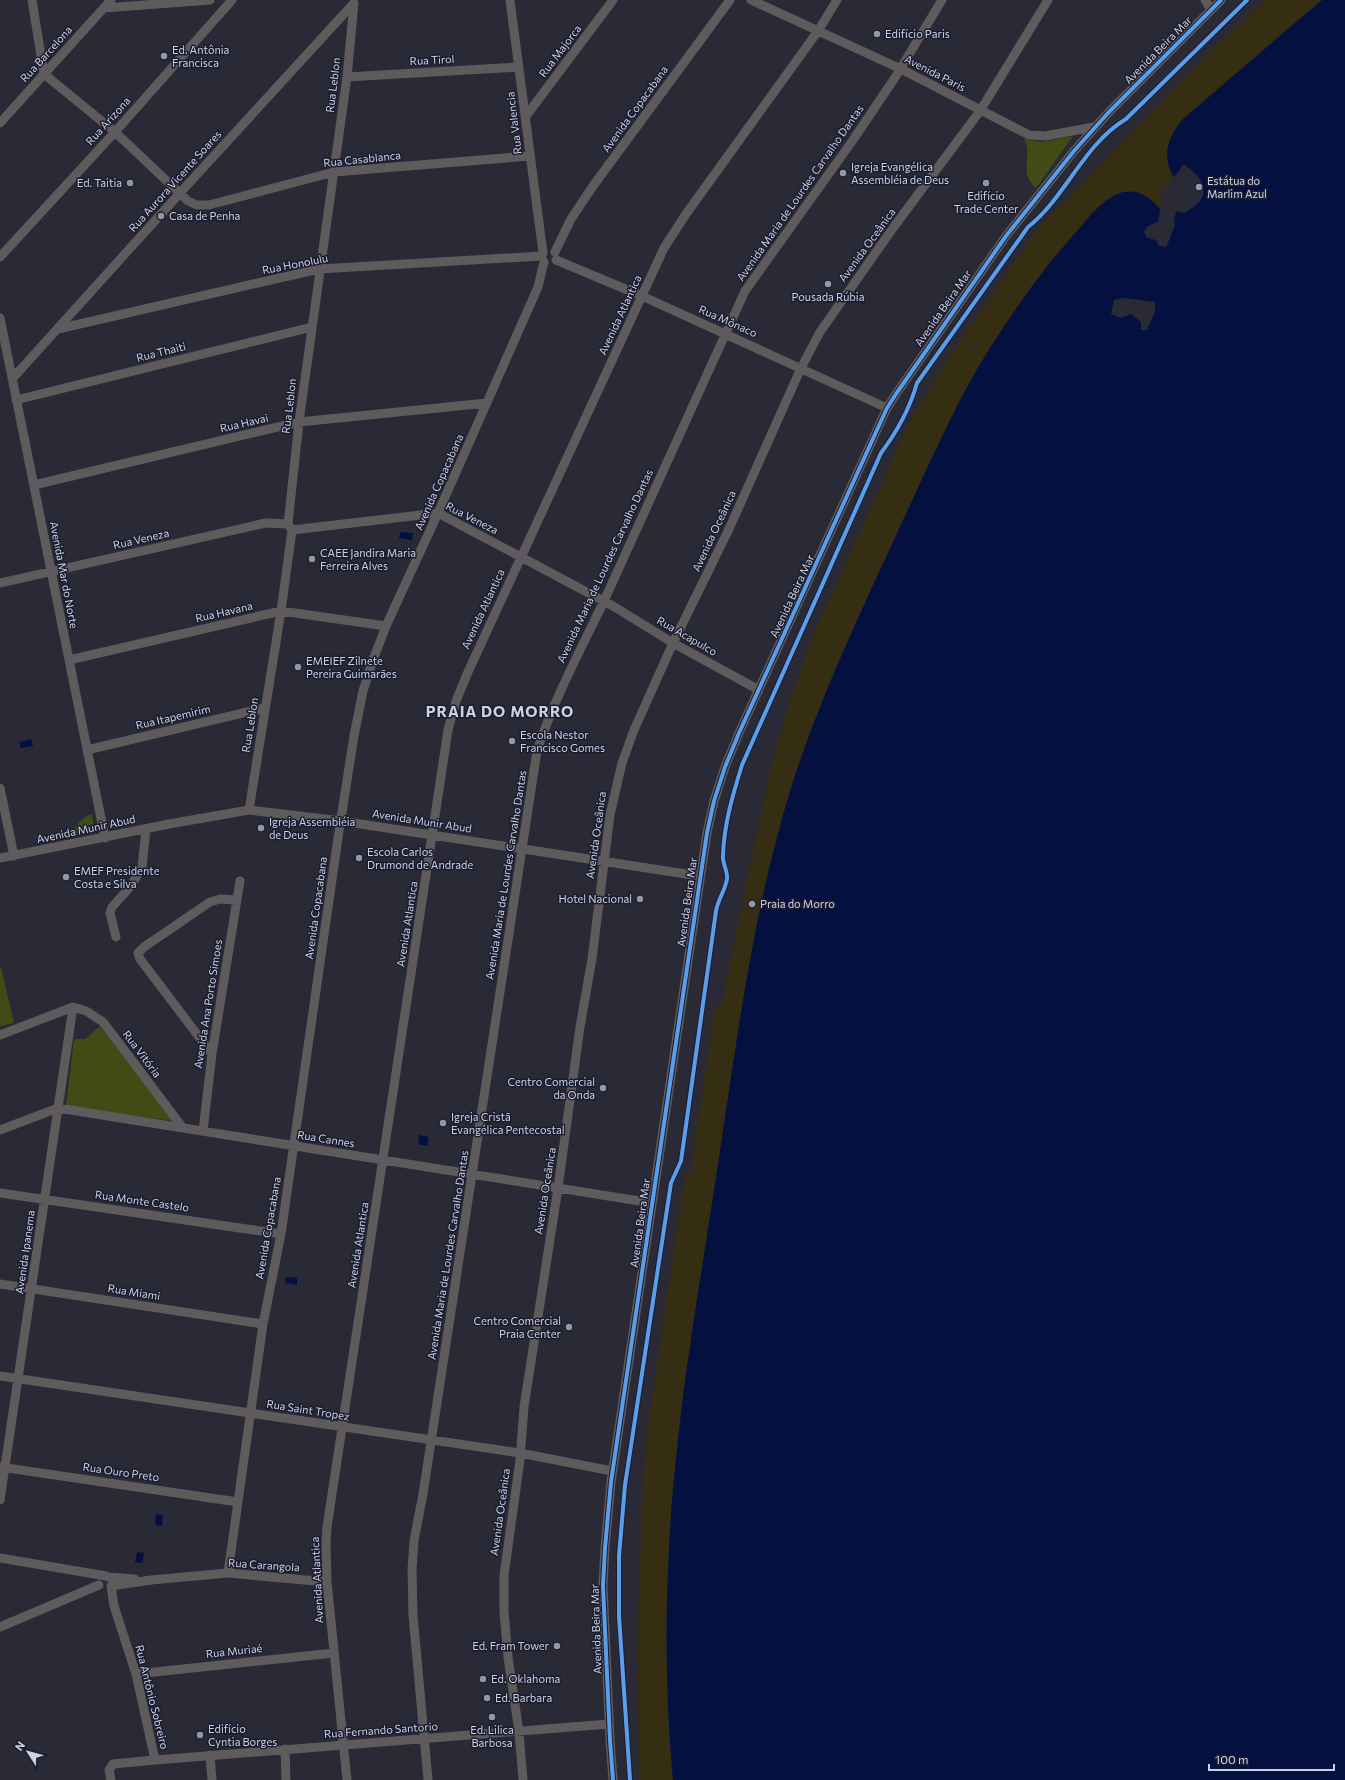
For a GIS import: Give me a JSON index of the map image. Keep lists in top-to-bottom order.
{
  "streets": {
    "street": [
      "Avenida Beira Mar",
      "Rua Majorca",
      "Rua Barcelona",
      "Rua Tirol",
      "Avenida Paris",
      "Rua Leblon",
      "Avenida Copacabana",
      "Rua Arizona",
      "Rua Valencia",
      "Rua Casablanca",
      "Rua Aurora Vicente Soares",
      "Avenida Maria de Lourdes Carvalho Dantas",
      "Avenida Oceânica",
      "Rua Honolulu",
      "Avenida Atlantica",
      "Rua Mônaco",
      "Rua Thaiti",
      "Rua Havai",
      "Rua Veneza",
      "Avenida Mar do Norte",
      "Rua Havana",
      "Rua Acapulco",
      "Rua Itapemirim",
      "Avenida Munir Abud",
      "Avenida Ana Porto Simoes",
      "Rua Vitória",
      "Rua Cannes",
      "Rua Monte Castelo",
      "Avenida Ipanema",
      "Rua Miami",
      "Rua Saint Tropez",
      "Rua Ouro Preto",
      "Rua Carangola",
      "Rua Muriaé",
      "Rua Antônio Sobreiro",
      "Rua Fernando Santorio"
    ]
  },
  "crossings": [
    ["Avenida Beira Mar", "Avenida Paris"],
    ["Avenida Beira Mar", "Rua Mônaco"],
    ["Avenida Beira Mar", "Rua Acapulco"],
    ["Avenida Beira Mar", "Avenida Munir Abud"],
    ["Avenida Beira Mar", "Rua Cannes"],
    ["Avenida Beira Mar", "Rua Saint Tropez"],
    ["Avenida Beira Mar", "Rua Fernando Santorio"],
    ["Rua Majorca", "Rua Valencia"],
    ["Rua Barcelona", "Rua Casablanca"],
    ["Rua Tirol", "Rua Leblon"],
    ["Rua Tirol", "Rua Valencia"],
    ["Avenida Paris", "Avenida Maria de Lourdes Carvalho Dantas"],
    ["Avenida Paris", "Avenida Oceânica"],
    ["Avenida Paris", "Avenida Atlantica"],
    ["Rua Leblon", "Rua Casablanca"],
    ["Rua Leblon", "Rua Aurora Vicente Soares"],
    ["Rua Leblon", "Rua Honolulu"],
    ["Rua Leblon", "Rua Thaiti"],
    ["Rua Leblon", "Rua Havai"],
    ["Rua Leblon", "Rua Veneza"],
    ["Rua Leblon", "Rua Havana"],
    ["Rua Leblon", "Rua Itapemirim"],
    ["Rua Leblon", "Avenida Munir Abud"],
    ["Avenida Copacabana", "Rua Valencia"],
    ["Avenida Copacabana", "Rua Honolulu"],
    ["Avenida Copacabana", "Rua Mônaco"],
    ["Avenida Copacabana", "Rua Havai"],
    ["Avenida Copacabana", "Rua Veneza"],
    ["Avenida Copacabana", "Rua Havana"],
    ["Avenida Copacabana", "Avenida Munir Abud"],
    ["Avenida Copacabana", "Rua Cannes"],
    ["Avenida Copacabana", "Rua Monte Castelo"],
    ["Avenida Copacabana", "Rua Miami"],
    ["Avenida Copacabana", "Rua Saint Tropez"],
    ["Avenida Copacabana", "Rua Ouro Preto"],
    ["Avenida Copacabana", "Rua Carangola"],
    ["Rua Arizona", "Rua Casablanca"],
    ["Rua Valencia", "Rua Casablanca"],
    ["Rua Valencia", "Rua Honolulu"],
    ["Rua Valencia", "Rua Mônaco"],
    ["Rua Casablanca", "Rua Aurora Vicente Soares"],
    ["Rua Aurora Vicente Soares", "Rua Honolulu"],
    ["Rua Aurora Vicente Soares", "Avenida Mar do Norte"],
    ["Avenida Maria de Lourdes Carvalho Dantas", "Rua Mônaco"],
    ["Avenida Maria de Lourdes Carvalho Dantas", "Rua Veneza"],
    ["Avenida Maria de Lourdes Carvalho Dantas", "Rua Acapulco"],
    ["Avenida Maria de Lourdes Carvalho Dantas", "Avenida Munir Abud"],
    ["Avenida Maria de Lourdes Carvalho Dantas", "Rua Cannes"],
    ["Avenida Maria de Lourdes Carvalho Dantas", "Rua Saint Tropez"],
    ["Avenida Maria de Lourdes Carvalho Dantas", "Rua Fernando Santorio"],
    ["Avenida Oceânica", "Rua Mônaco"],
    ["Avenida Oceânica", "Rua Acapulco"],
    ["Avenida Oceânica", "Avenida Munir Abud"],
    ["Avenida Oceânica", "Rua Cannes"],
    ["Avenida Oceânica", "Rua Saint Tropez"],
    ["Avenida Oceânica", "Rua Fernando Santorio"],
    ["Rua Honolulu", "Rua Mônaco"],
    ["Avenida Atlantica", "Rua Mônaco"],
    ["Avenida Atlantica", "Rua Veneza"],
    ["Avenida Atlantica", "Avenida Munir Abud"],
    ["Avenida Atlantica", "Rua Cannes"],
    ["Avenida Atlantica", "Rua Saint Tropez"],
    ["Avenida Atlantica", "Rua Carangola"],
    ["Avenida Atlantica", "Rua Muriaé"],
    ["Avenida Atlantica", "Rua Fernando Santorio"],
    ["Rua Thaiti", "Avenida Mar do Norte"],
    ["Rua Havai", "Avenida Mar do Norte"],
    ["Rua Veneza", "Avenida Mar do Norte"],
    ["Rua Veneza", "Rua Acapulco"],
    ["Avenida Mar do Norte", "Rua Havana"],
    ["Avenida Mar do Norte", "Rua Itapemirim"],
    ["Avenida Mar do Norte", "Avenida Munir Abud"],
    ["Avenida Ana Porto Simoes", "Rua Cannes"],
    ["Rua Vitória", "Rua Cannes"],
    ["Rua Vitória", "Avenida Ipanema"],
    ["Rua Cannes", "Avenida Ipanema"],
    ["Rua Monte Castelo", "Avenida Ipanema"],
    ["Avenida Ipanema", "Rua Miami"],
    ["Avenida Ipanema", "Rua Saint Tropez"],
    ["Avenida Ipanema", "Rua Ouro Preto"],
    ["Rua Carangola", "Rua Antônio Sobreiro"],
    ["Rua Muriaé", "Rua Antônio Sobreiro"],
    ["Rua Antônio Sobreiro", "Rua Fernando Santorio"]
  ],
  "districts": ["PRAIA DO MORRO"],
  "places": [
    "Edifício Paris",
    "Ed. Antônia Francisca",
    "Igreja Evangélica Assembléia de Deus",
    "Ed. Taitia",
    "Edifício Trade Center",
    "Estátua do Marlim Azul",
    "Casa de Penha",
    "Pousada Rúbia",
    "CAEE Jandira Maria Ferreira Alves",
    "EMEIEF Zilnete Pereira Guimarães",
    "Escola Nestor Francisco Gomes",
    "Igreja Assembléia de Deus",
    "Escola Carlos Drumond de Andrade",
    "EMEF Presidente Costa e Silva",
    "Hotel Nacional",
    "Praia do Morro",
    "Centro Comercial da Onda",
    "Igreja Cristã Evangélica Pentecostal",
    "Centro Comercial Praia Center",
    "Ed. Fram Tower",
    "Ed. Oklahoma",
    "Ed. Barbara",
    "Ed. Lilica Barbosa",
    "Edifício Cyntia Borges"
  ],
  "scale_bar": "100 m",
  "north": "top left"
}
